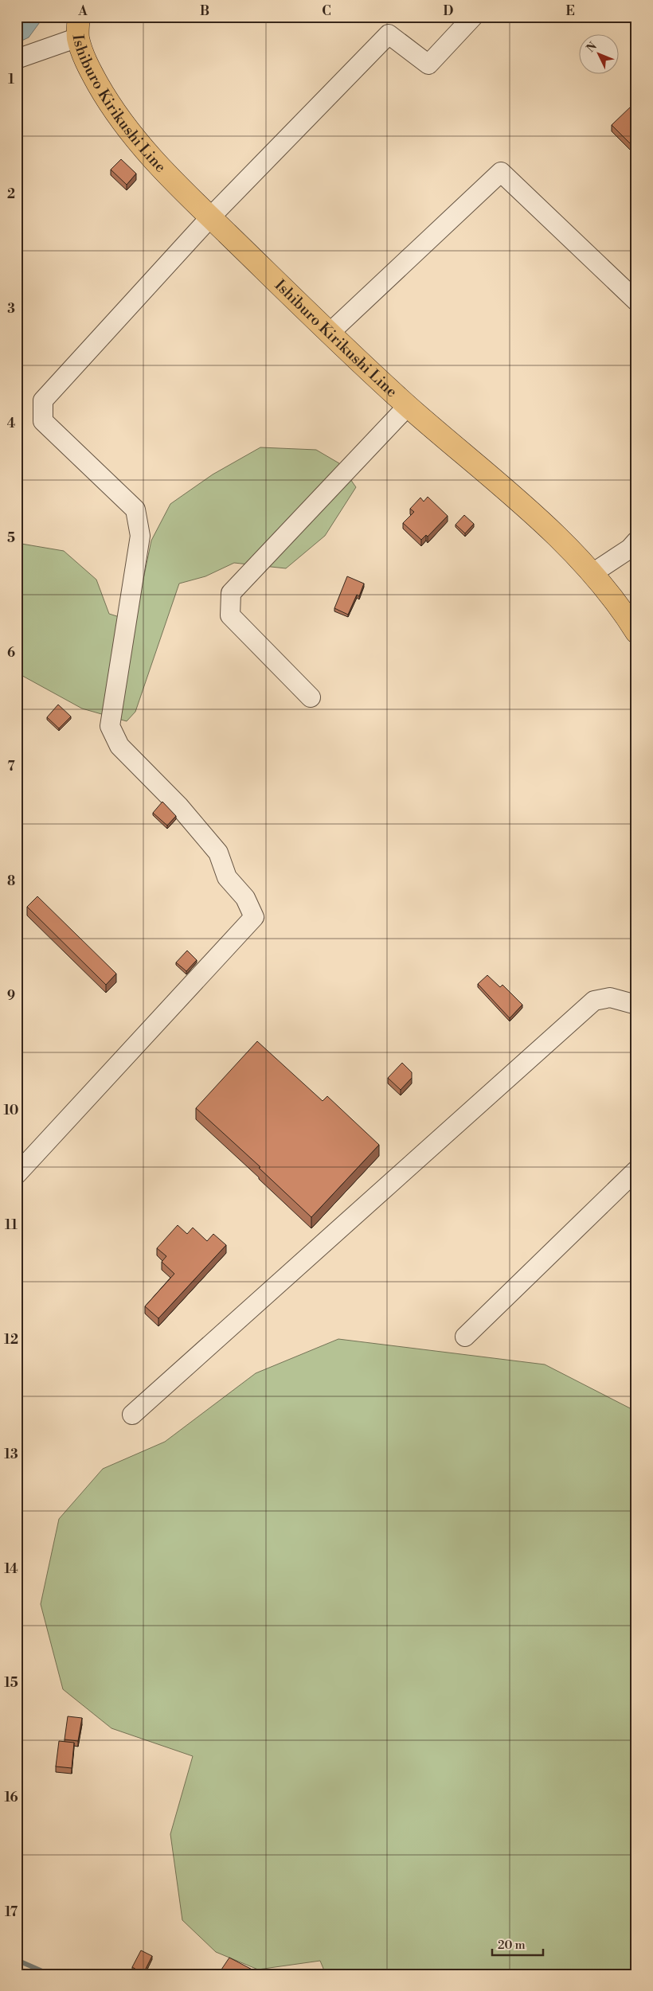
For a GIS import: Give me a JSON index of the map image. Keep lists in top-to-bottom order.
{
  "streets": {
    "main road": ["Ishiburo Kirikushi Line"]
  },
  "scale_bar": "20 m",
  "north": "top left",
  "grid": {
    "columns": [
      "A",
      "B",
      "C",
      "D",
      "E"
    ],
    "rows": [
      "1",
      "2",
      "3",
      "4",
      "5",
      "6",
      "7",
      "8",
      "9",
      "10",
      "11",
      "12",
      "13",
      "14",
      "15",
      "16",
      "17"
    ]
  }
}
